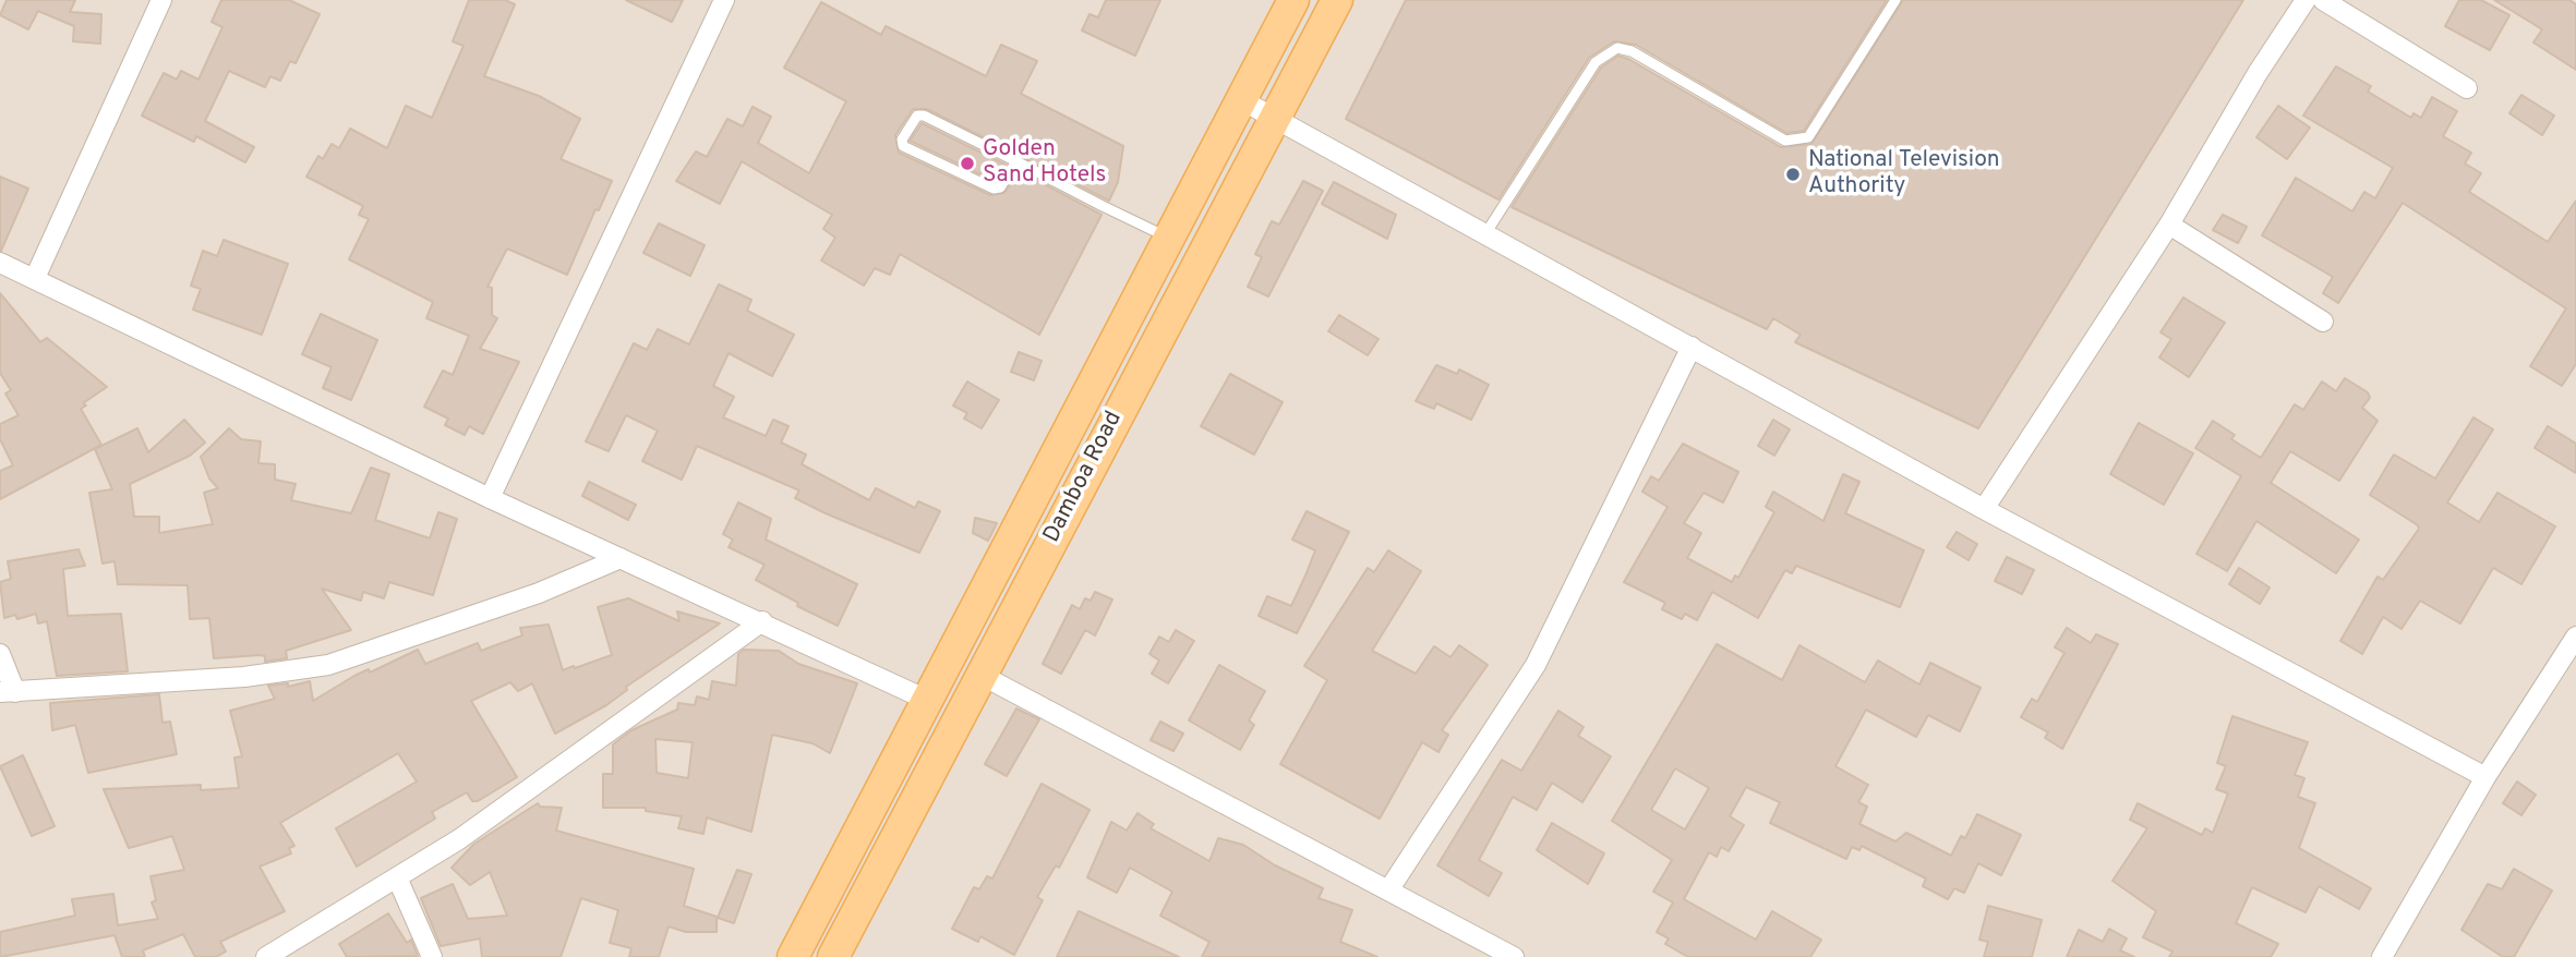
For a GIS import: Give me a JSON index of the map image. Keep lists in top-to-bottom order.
{
  "streets": {
    "main road": ["Damboa Road"]
  },
  "places": ["Golden Sand Hotels", "National Television Authority"]
}
